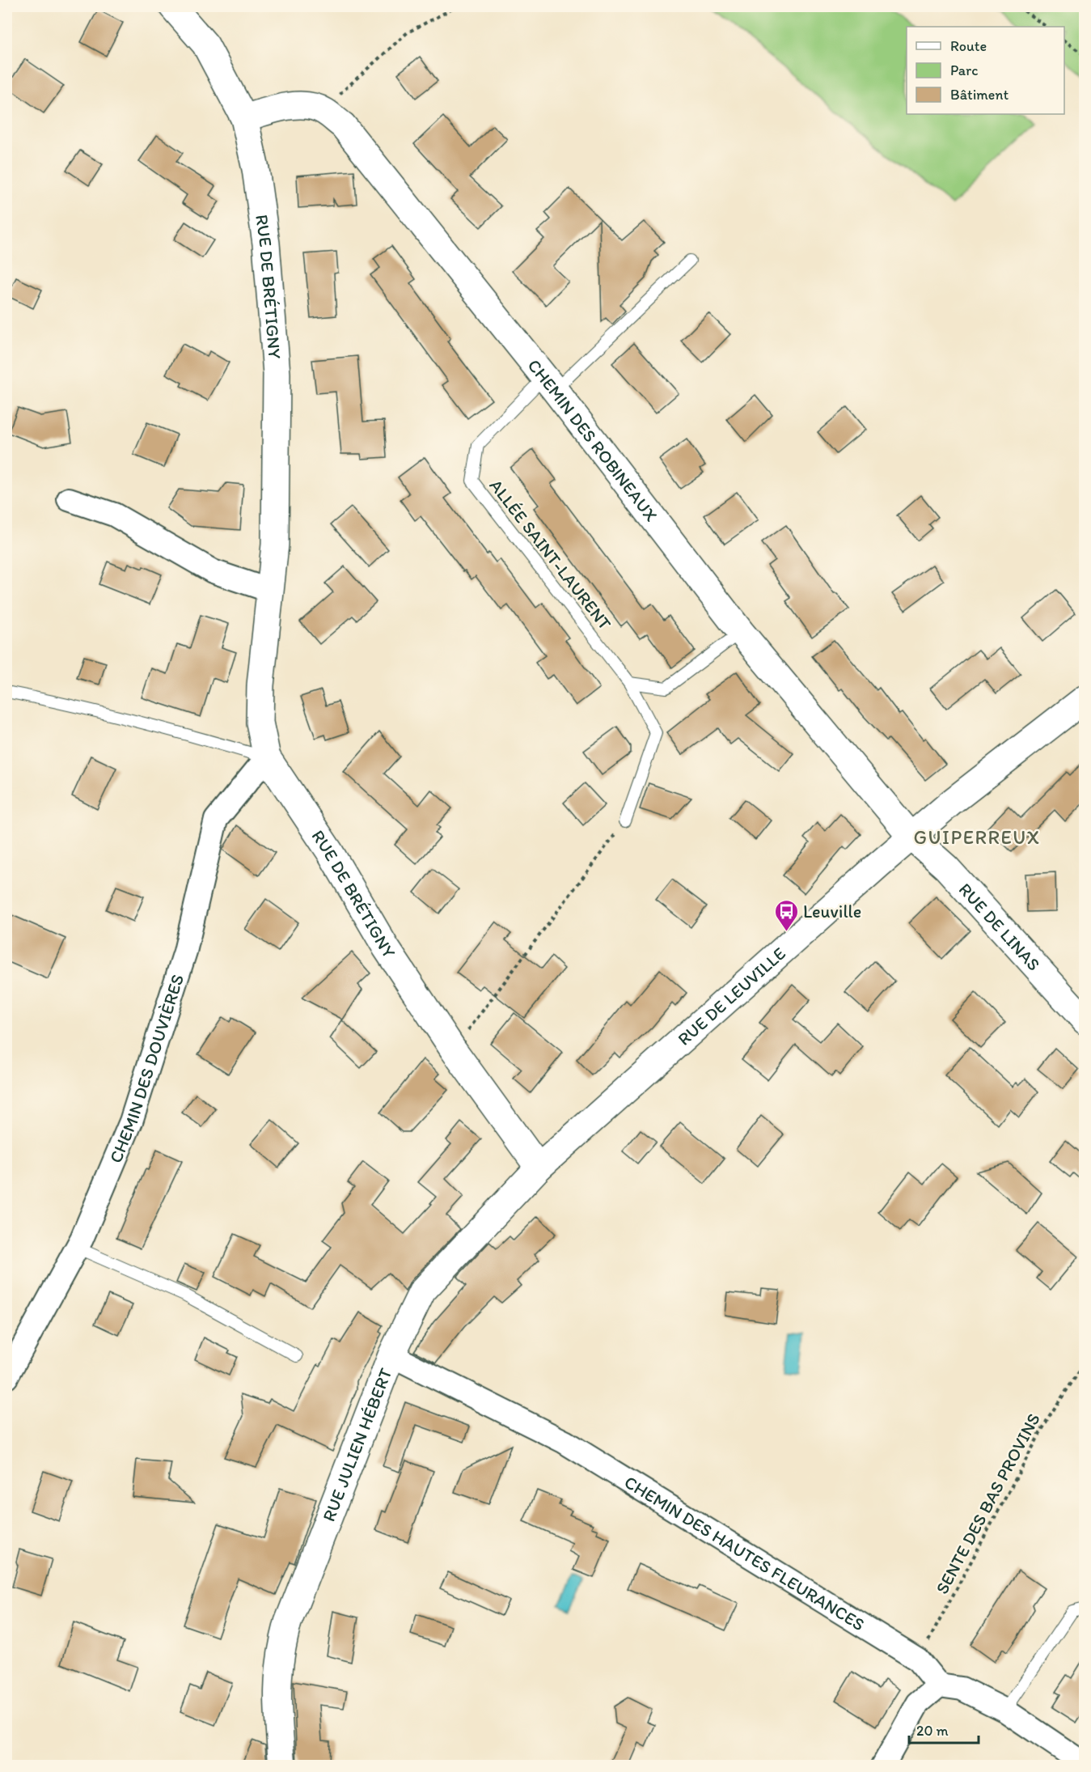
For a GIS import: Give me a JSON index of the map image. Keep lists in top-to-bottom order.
{
  "streets": {
    "street": [
      "RUE DE BRÉTIGNY",
      "CHEMIN DES ROBINEAUX",
      "RUE DE LINAS",
      "RUE DE LEUVILLE",
      "CHEMIN DES DOUVIÈRES",
      "RUE JULIEN HÉBERT",
      "CHEMIN DES HAUTES FLEURANCES"
    ],
    "lane": ["ALLÉE SAINT-LAURENT"],
    "path": ["SENTE DES BAS PROVINS"]
  },
  "crossings": [
    ["RUE DE BRÉTIGNY", "CHEMIN DES ROBINEAUX"],
    ["RUE DE BRÉTIGNY", "RUE DE LEUVILLE"],
    ["RUE DE BRÉTIGNY", "CHEMIN DES DOUVIÈRES"],
    ["RUE DE BRÉTIGNY", "RUE JULIEN HÉBERT"],
    ["CHEMIN DES ROBINEAUX", "ALLÉE SAINT-LAURENT"],
    ["CHEMIN DES ROBINEAUX", "RUE DE LINAS"],
    ["CHEMIN DES ROBINEAUX", "RUE DE LEUVILLE"],
    ["RUE DE LINAS", "RUE DE LEUVILLE"],
    ["RUE DE LEUVILLE", "RUE JULIEN HÉBERT"],
    ["RUE JULIEN HÉBERT", "CHEMIN DES HAUTES FLEURANCES"],
    ["SENTE DES BAS PROVINS", "CHEMIN DES HAUTES FLEURANCES"]
  ],
  "districts": ["GUIPERREUX"],
  "places": {
    "bus stop": ["Leuville"]
  },
  "legend": ["Route", "Parc", "Bâtiment"],
  "scale_bar": "20 m"
}
